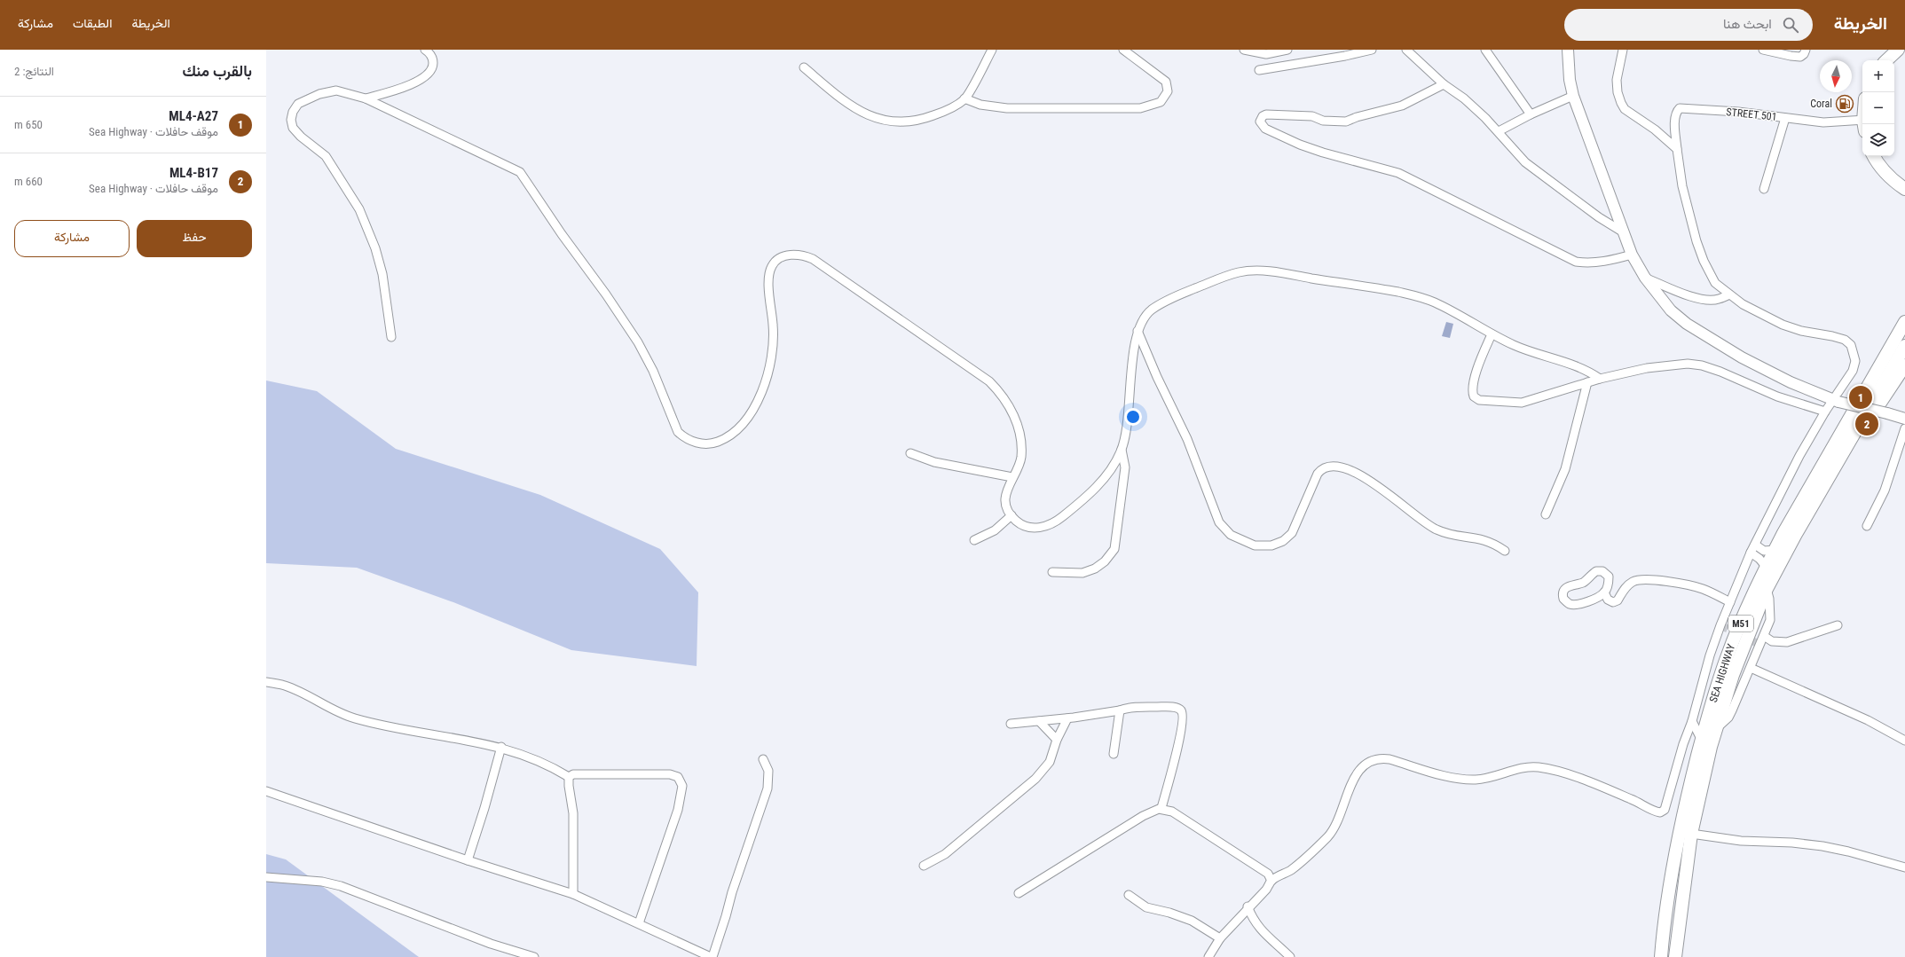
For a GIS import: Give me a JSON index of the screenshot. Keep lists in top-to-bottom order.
{
  "streets": {
    "highway": ["M51", "SEA HIGHWAY"],
    "street": ["STREET 501"]
  },
  "places": {
    "fuel station": ["Coral"]
  },
  "north": "bottom",
  "page": {
    "header": "الخريطة",
    "search": "ابحث هنا",
    "nav": ["الخريطة", "الطبقات", "مشاركة"],
    "heading": ["بالقرب منك", "النتائج: 2"],
    "map_buttons": ["+", "−"],
    "list": [
      {
        "mark": "1",
        "name": "ML4-A27",
        "note": "موقف حافلات · Sea Highway",
        "value": "650 m"
      },
      {
        "mark": "2",
        "name": "ML4-B17",
        "note": "موقف حافلات · Sea Highway",
        "value": "660 m"
      }
    ],
    "buttons": ["حفظ", "مشاركة"],
    "pins": ["1", "2"]
  }
}
